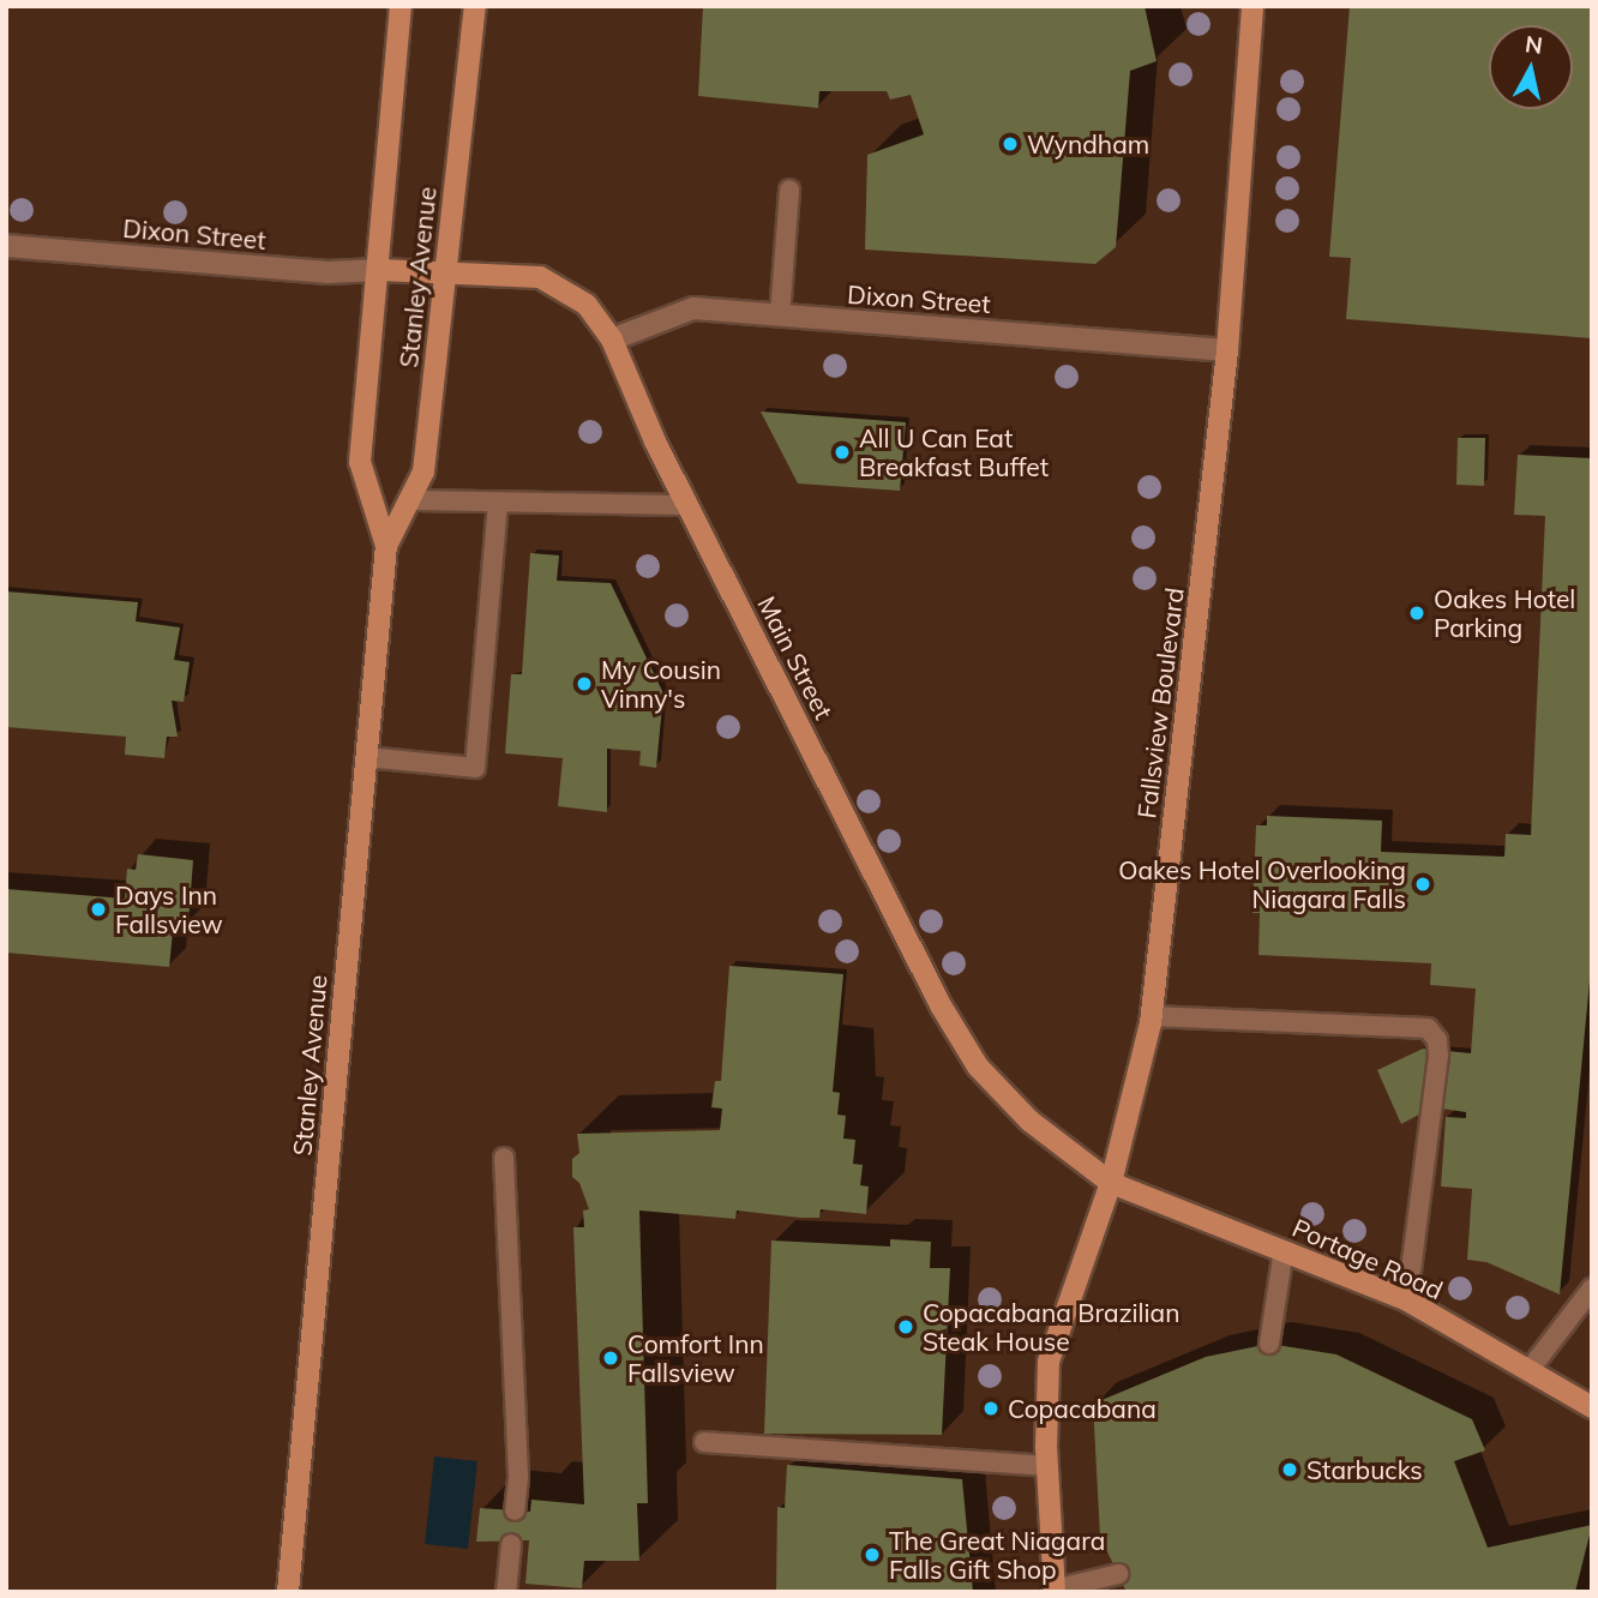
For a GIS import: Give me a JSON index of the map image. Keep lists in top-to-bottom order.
{
  "streets": {
    "main road": [
      "Stanley Avenue",
      "Main Street",
      "Fallsview Boulevard",
      "Portage Road"
    ],
    "street": ["Dixon Street"]
  },
  "crossings": [
    ["Dixon Street", "Stanley Avenue"],
    ["Dixon Street", "Main Street"],
    ["Dixon Street", "Fallsview Boulevard"],
    ["Stanley Avenue", "Main Street"],
    ["Main Street", "Fallsview Boulevard"],
    ["Main Street", "Portage Road"],
    ["Fallsview Boulevard", "Portage Road"]
  ],
  "places": [
    "Wyndham",
    "All U Can Eat Breakfast Buffet",
    "Oakes Hotel Parking",
    "My Cousin Vinny's",
    "Oakes Hotel Overlooking Niagara Falls",
    "Days Inn Fallsview",
    "Copacabana Brazilian Steak House",
    "Comfort Inn Fallsview",
    "Copacabana",
    "Starbucks",
    "The Great Niagara Falls Gift Shop"
  ],
  "north": "top"
}
